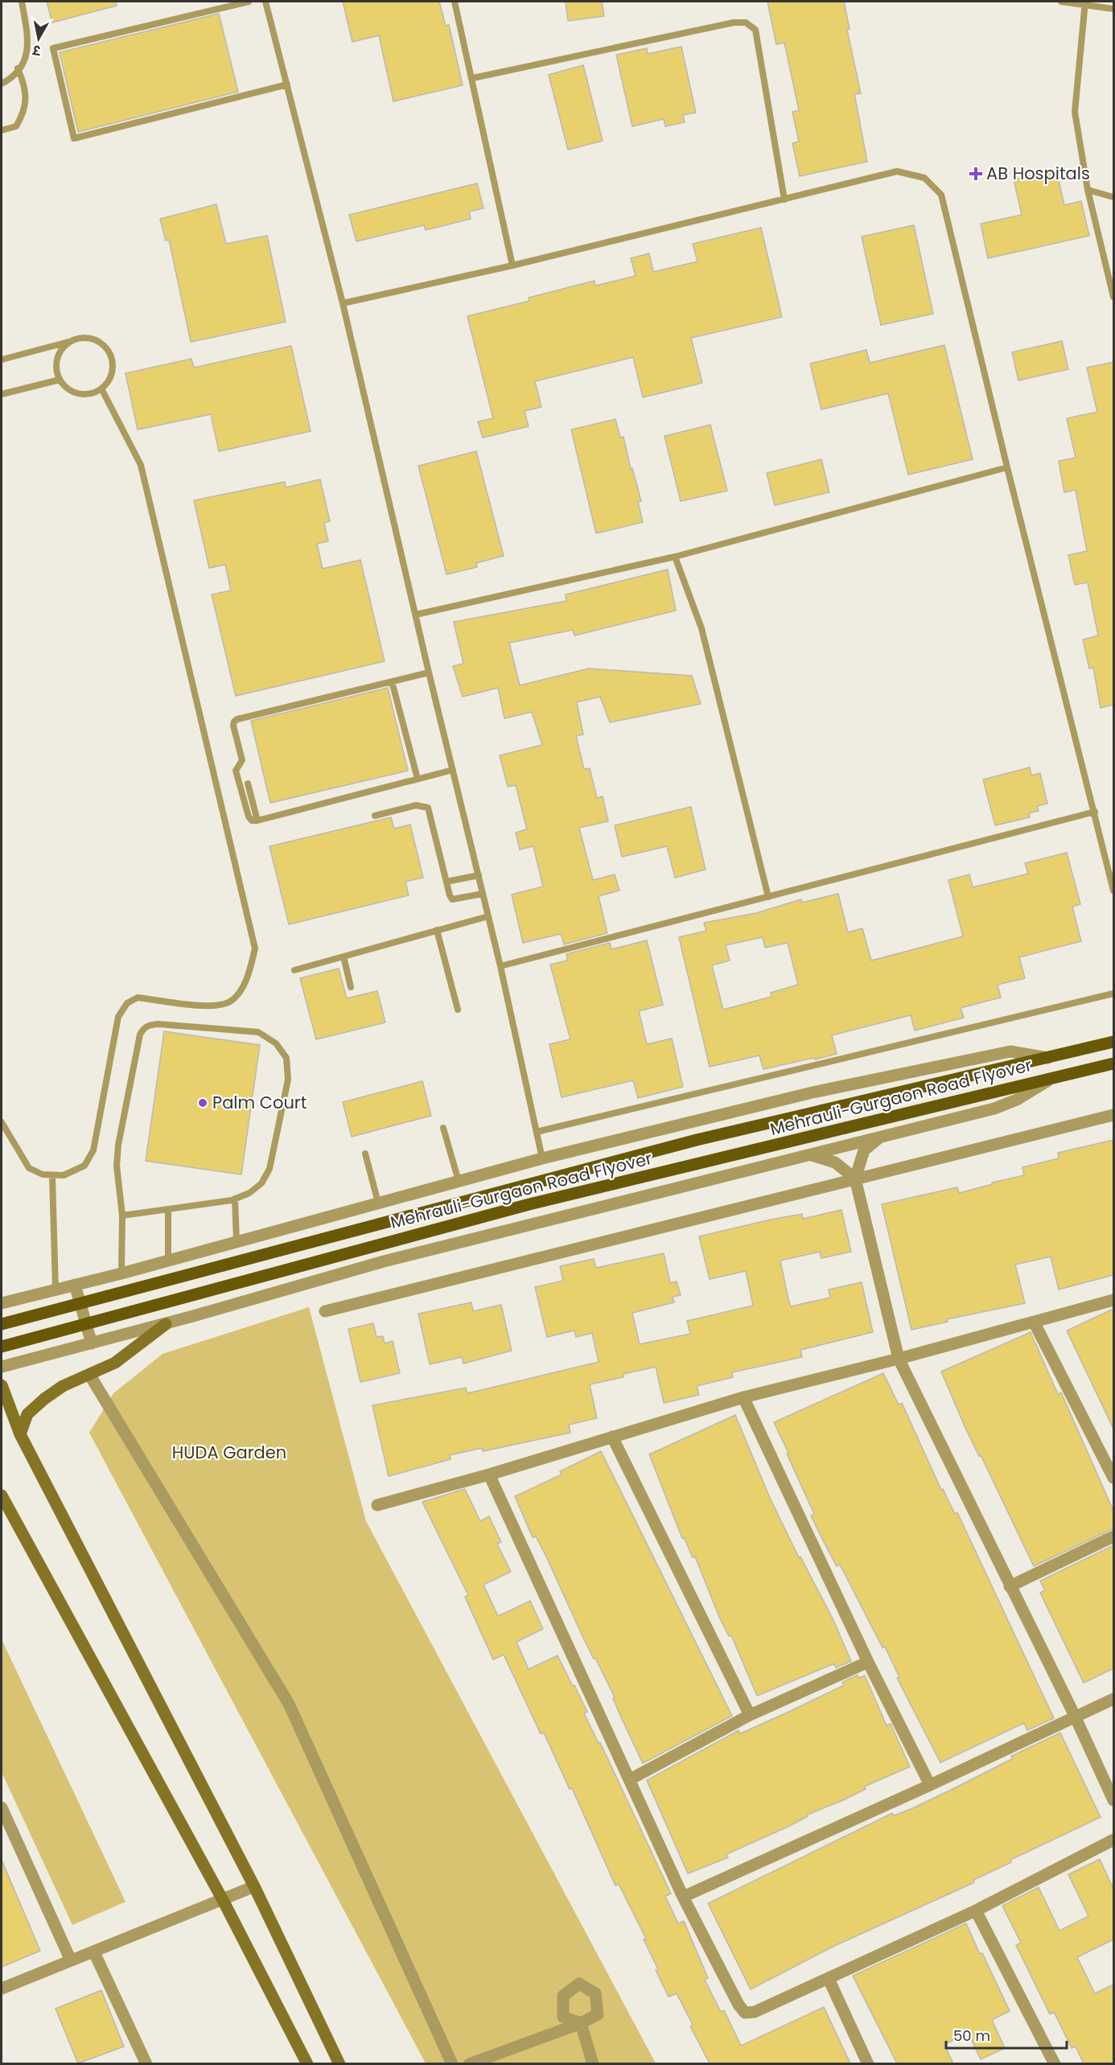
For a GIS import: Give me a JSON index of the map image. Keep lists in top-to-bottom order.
{
  "streets": {
    "main road": ["Mehrauli-Gurgaon Road Flyover"]
  },
  "parks": ["HUDA Garden"],
  "places": {
    "health": ["AB Hospitals"],
    "other": ["Palm Court"]
  },
  "scale_bar": "50 m",
  "north": "bottom"
}
